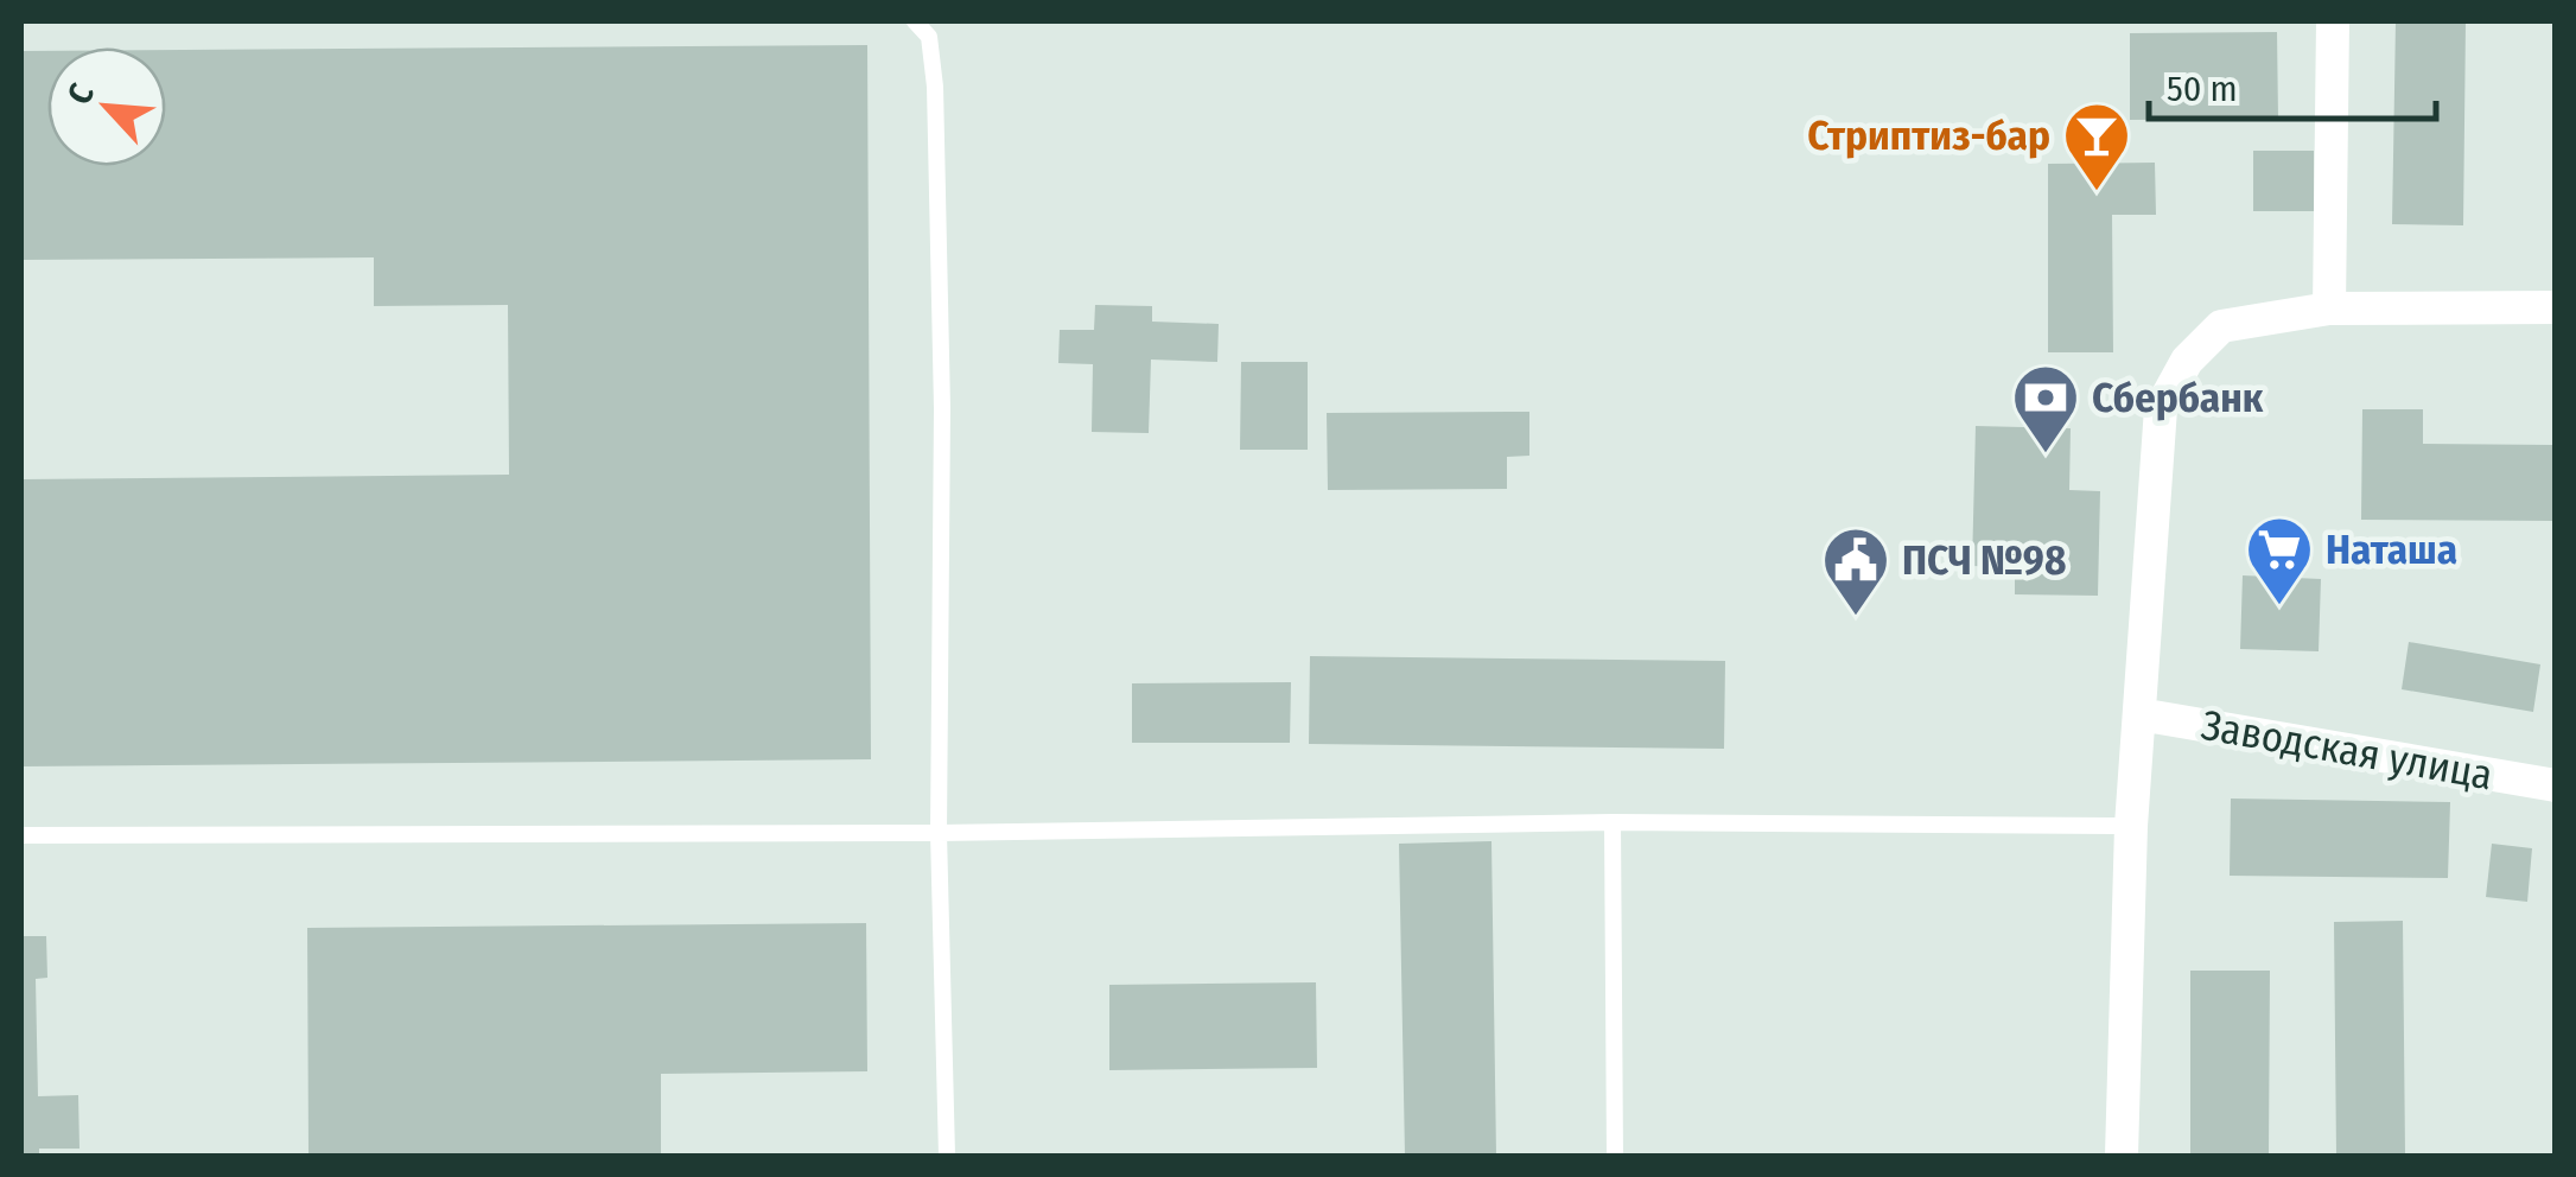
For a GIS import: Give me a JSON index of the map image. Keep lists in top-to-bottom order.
{
  "streets": {
    "street": ["Заводская улица"]
  },
  "places": {
    "bar": ["Стриптиз-бар"],
    "bank": ["Сбербанк"],
    "supermarket": ["Наташа"],
    "public building": ["ПСЧ №98"]
  },
  "scale_bar": "50 m",
  "north": "top left"
}
